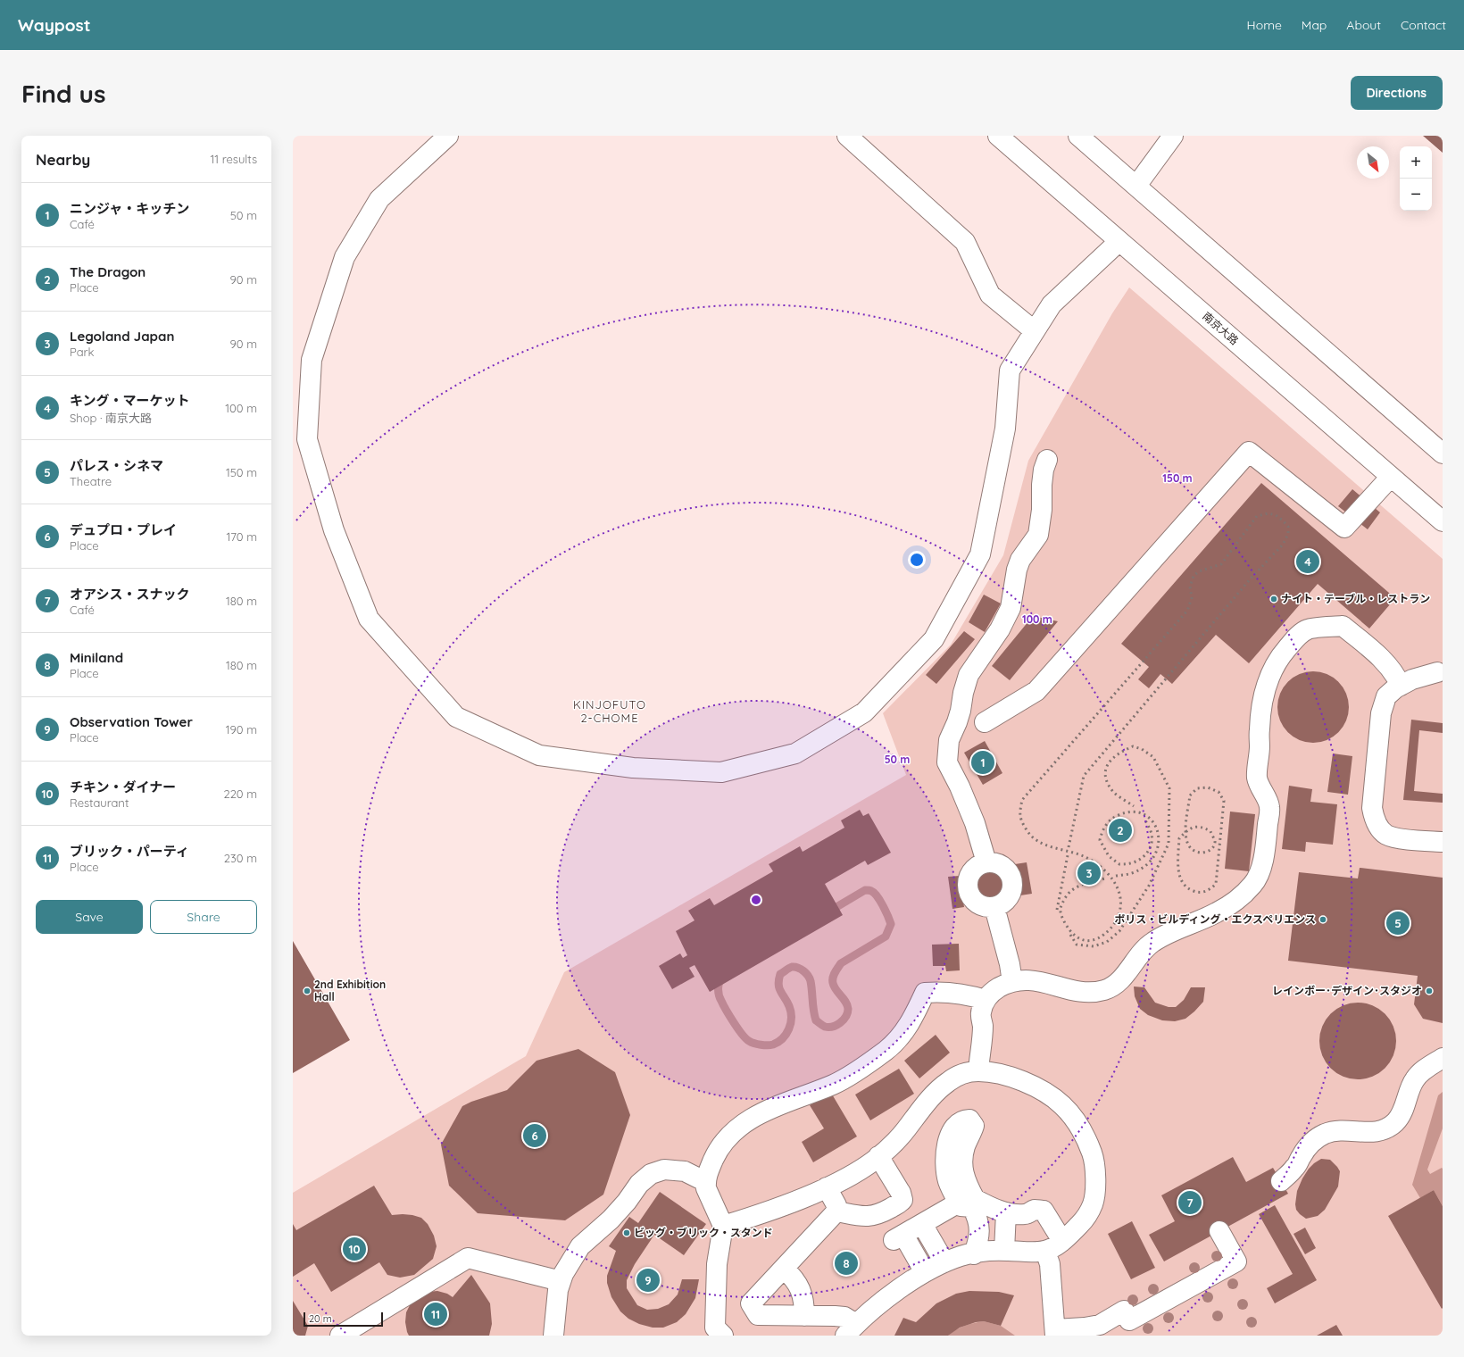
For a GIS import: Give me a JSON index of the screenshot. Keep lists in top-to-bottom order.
{
  "streets": {
    "street": ["南京大路"]
  },
  "districts": ["KINJOFUTO 2-CHOME"],
  "places": [
    "ナイト・テーブル・レストラン",
    "ポリス・ビルディング・エクスペリエンス",
    "2nd Exhibition Hall",
    "レインボー･デザイン･スタジオ",
    "ビッグ・ブリック・スタンド"
  ],
  "scale_bar": "20 m",
  "north": "bottom right",
  "page": {
    "header": "Waypost",
    "nav": [
      "Home",
      "Map",
      "About",
      "Contact"
    ],
    "buttons": [
      "Directions",
      ["Save", "Share"]
    ],
    "title": "Find us",
    "heading": ["Nearby", "11 results"],
    "map_buttons": ["+", "−"],
    "list": [
      {
        "mark": "1",
        "name": "ニンジャ・キッチン",
        "note": "Café",
        "value": "50 m"
      },
      {
        "mark": "2",
        "name": "The Dragon",
        "note": "Place",
        "value": "90 m"
      },
      {
        "mark": "3",
        "name": "Legoland Japan",
        "note": "Park",
        "value": "90 m"
      },
      {
        "mark": "4",
        "name": "キング・マーケット",
        "note": "Shop · 南京大路",
        "value": "100 m"
      },
      {
        "mark": "5",
        "name": "パレス・シネマ",
        "note": "Theatre",
        "value": "150 m"
      },
      {
        "mark": "6",
        "name": "デュプロ・プレイ",
        "note": "Place",
        "value": "170 m"
      },
      {
        "mark": "7",
        "name": "オアシス・スナック",
        "note": "Café",
        "value": "180 m"
      },
      {
        "mark": "8",
        "name": "Miniland",
        "note": "Place",
        "value": "180 m"
      },
      {
        "mark": "9",
        "name": "Observation Tower",
        "note": "Place",
        "value": "190 m"
      },
      {
        "mark": "10",
        "name": "チキン・ダイナー",
        "note": "Restaurant",
        "value": "220 m"
      },
      {
        "mark": "11",
        "name": "ブリック・パーティ",
        "note": "Place",
        "value": "230 m"
      }
    ],
    "pins": [
      "4",
      "1",
      "2",
      "3",
      "5",
      "6",
      "7",
      "10",
      "8",
      "9",
      "11"
    ],
    "scale": "20 m"
  },
  "rings": ["150 m", "100 m", "50 m"]
}
